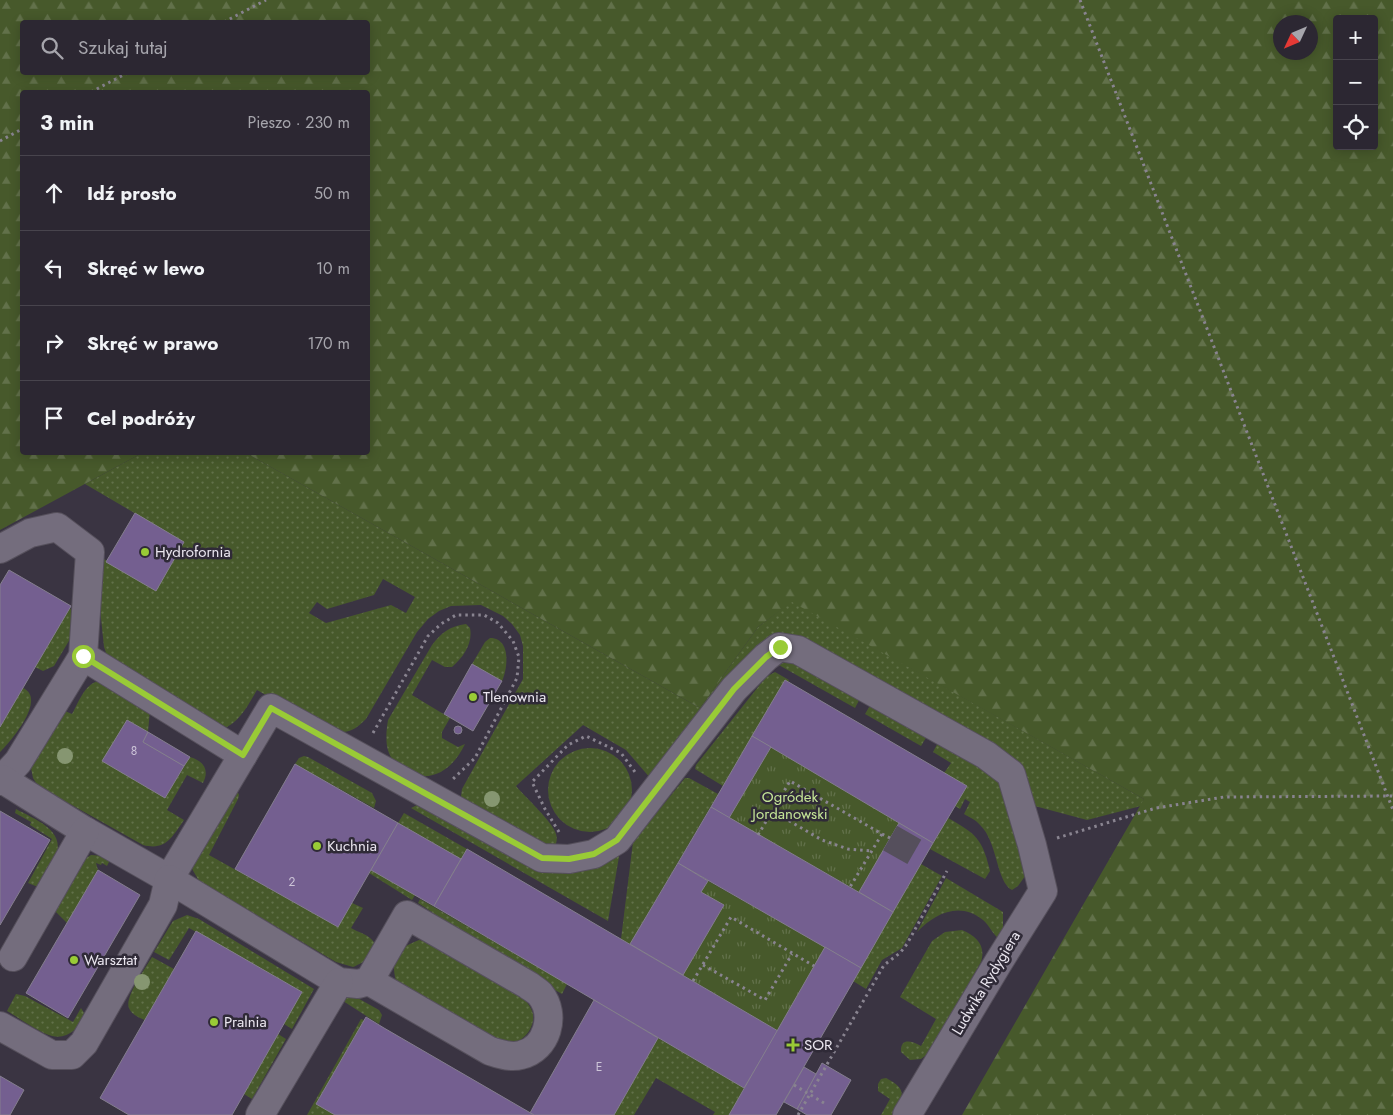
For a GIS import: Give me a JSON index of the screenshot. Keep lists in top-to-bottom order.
{
  "streets": {
    "lane": ["Ludwika Rydygiera"]
  },
  "parks": ["Ogródek Jordanowski"],
  "places": {
    "other": [
      "Hydrofornia",
      "Tlenownia",
      "Kuchnia",
      "Warsztat",
      "Pralnia"
    ],
    "health": ["SOR"]
  },
  "house_numbers": ["8", "2", "E"],
  "north": "bottom left",
  "page": {
    "map_buttons": ["+", "−"],
    "search": "Szukaj tutaj",
    "heading": ["3 min", "Pieszo · 230 m"],
    "list": [
      ["Idź prosto", "50 m"],
      ["Skręć w lewo", "10 m"],
      ["Skręć w prawo", "170 m"],
      "Cel podróży"
    ]
  }
}
